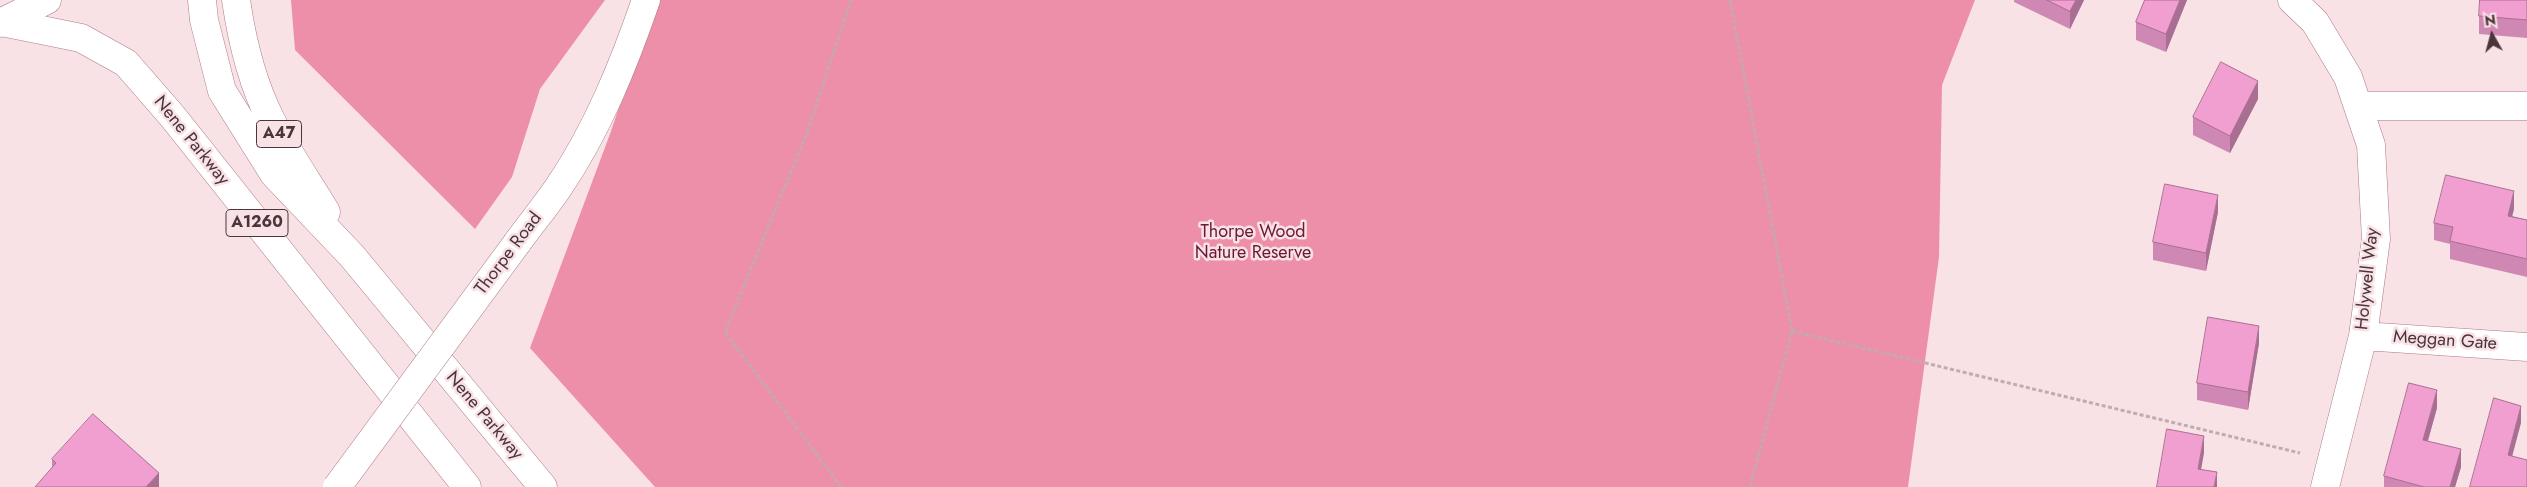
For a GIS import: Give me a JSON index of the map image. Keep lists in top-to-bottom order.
{
  "streets": {
    "main road": [
      "A47",
      "Nene Parkway",
      "A1260",
      "Thorpe Road",
      "Holywell Way",
      "Meggan Gate"
    ]
  },
  "crossings": [
    ["A47", "Nene Parkway"],
    ["Holywell Way", "Meggan Gate"]
  ],
  "parks": ["Thorpe Wood Nature Reserve"],
  "north": "top"
}
